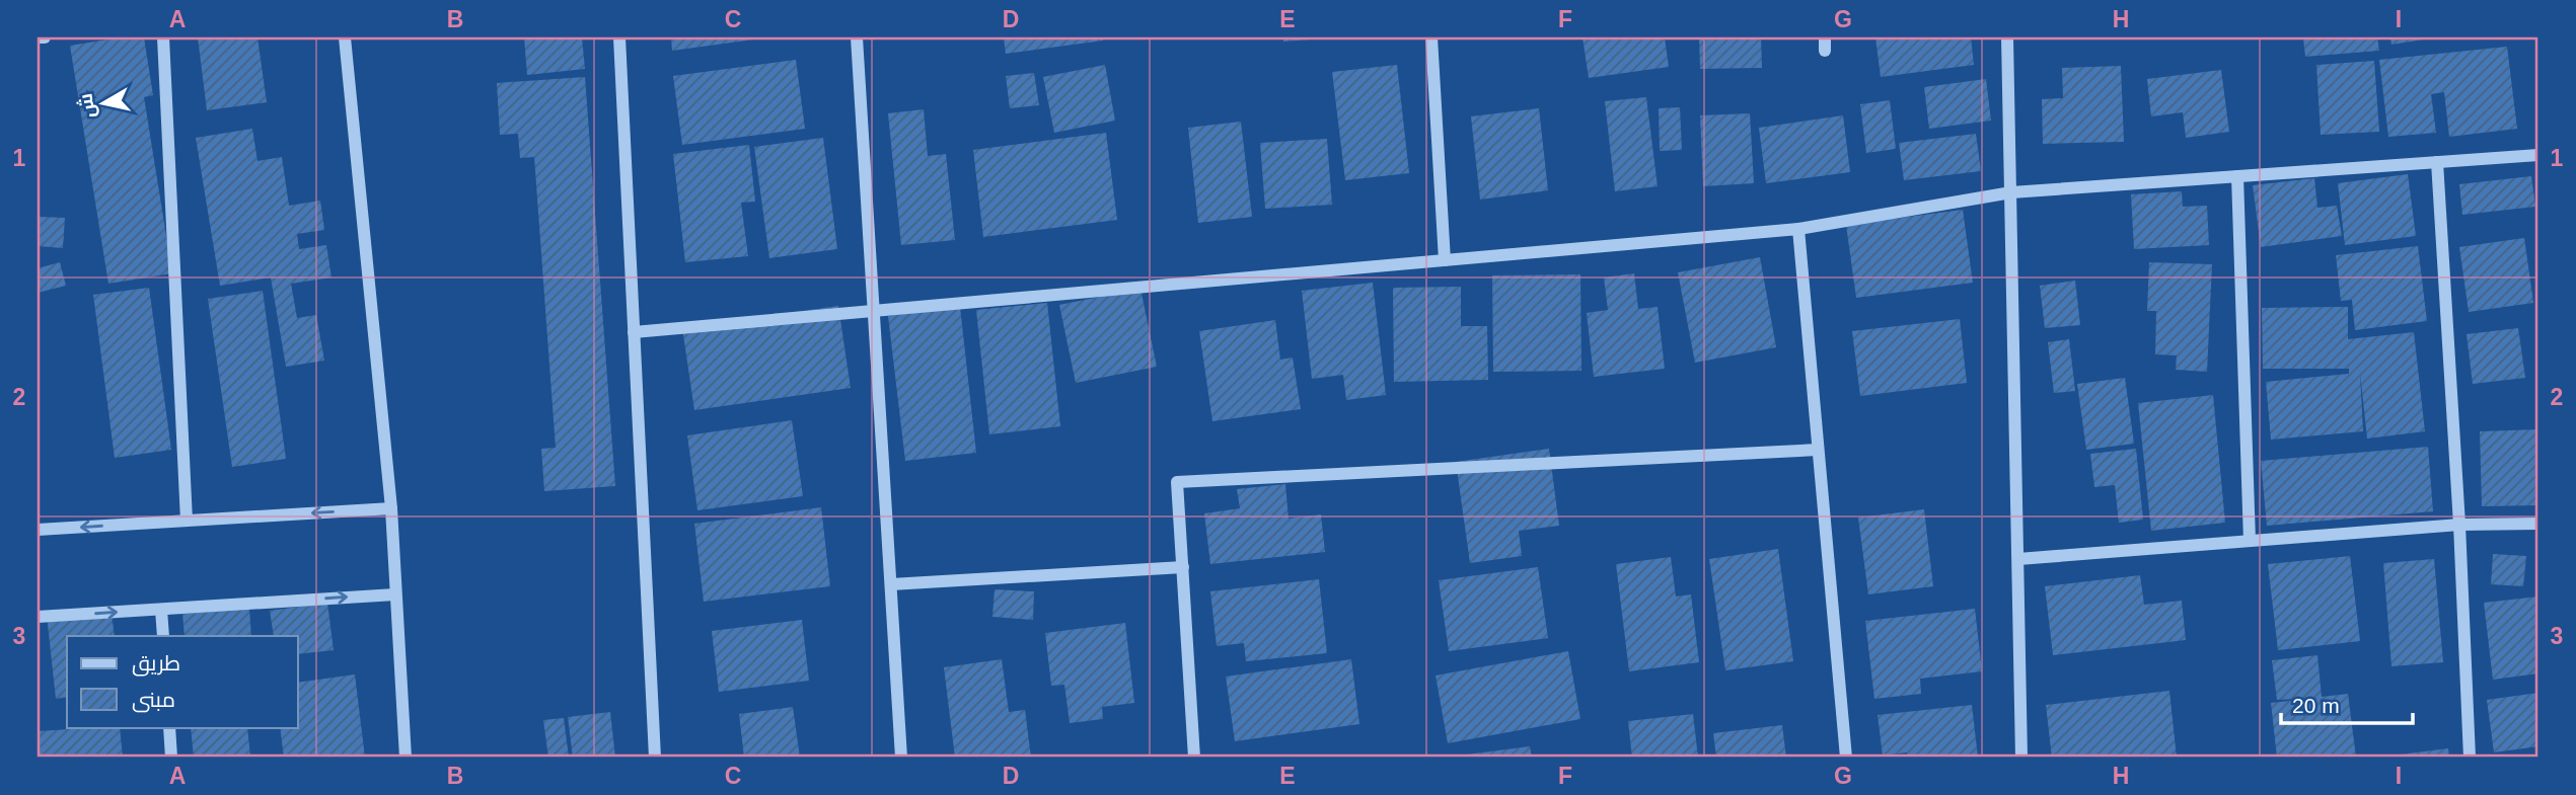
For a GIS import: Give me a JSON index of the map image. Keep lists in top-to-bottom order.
{
  "legend": ["طريق", "مبنى"],
  "scale_bar": "20 m",
  "north": "left",
  "grid": {
    "columns": [
      "A",
      "B",
      "C",
      "D",
      "E",
      "F",
      "G",
      "H",
      "I"
    ],
    "rows": ["1", "2", "3"]
  }
}
